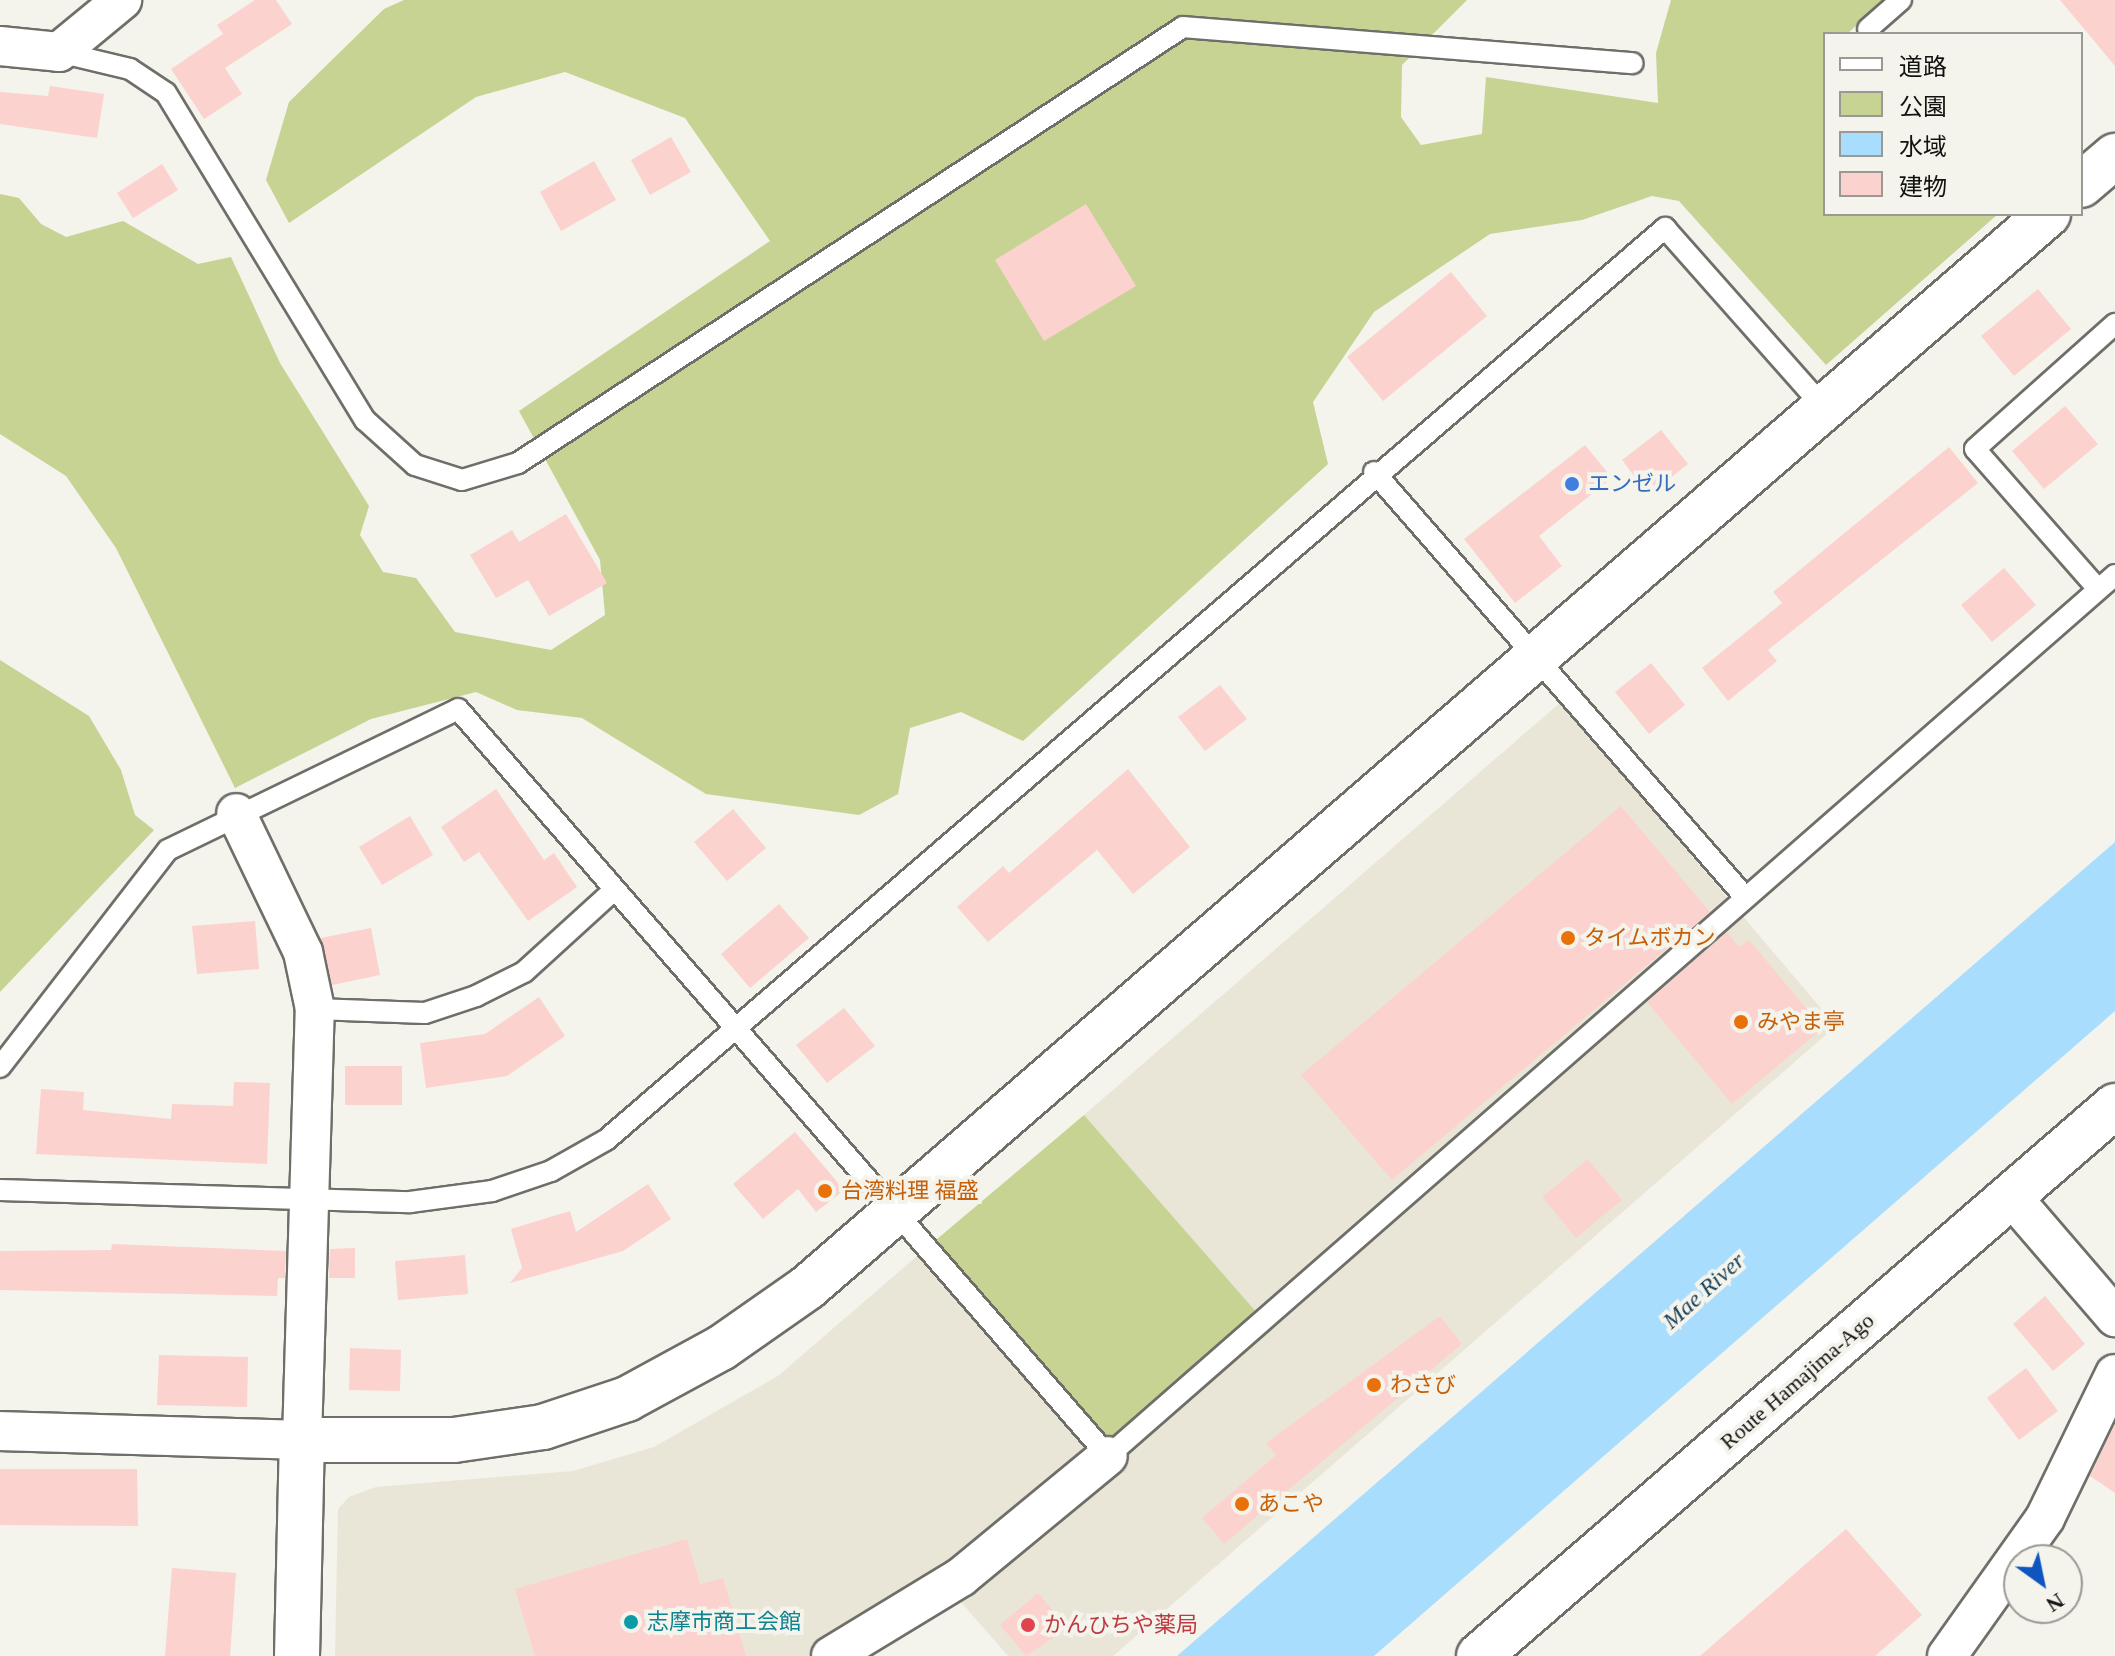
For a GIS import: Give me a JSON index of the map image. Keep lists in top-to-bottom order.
{
  "streets": {
    "street": ["Route Hamajima-Ago"]
  },
  "water": ["Mae River"],
  "places": [
    "エンゼル",
    "タイムボカン",
    "みやま亭",
    "台湾料理 福盛",
    "わさび",
    "あこや",
    "志摩市商工会館",
    "かんひちや薬局"
  ],
  "legend": [
    "道路",
    "公園",
    "水域",
    "建物"
  ],
  "north": "bottom right"
}
